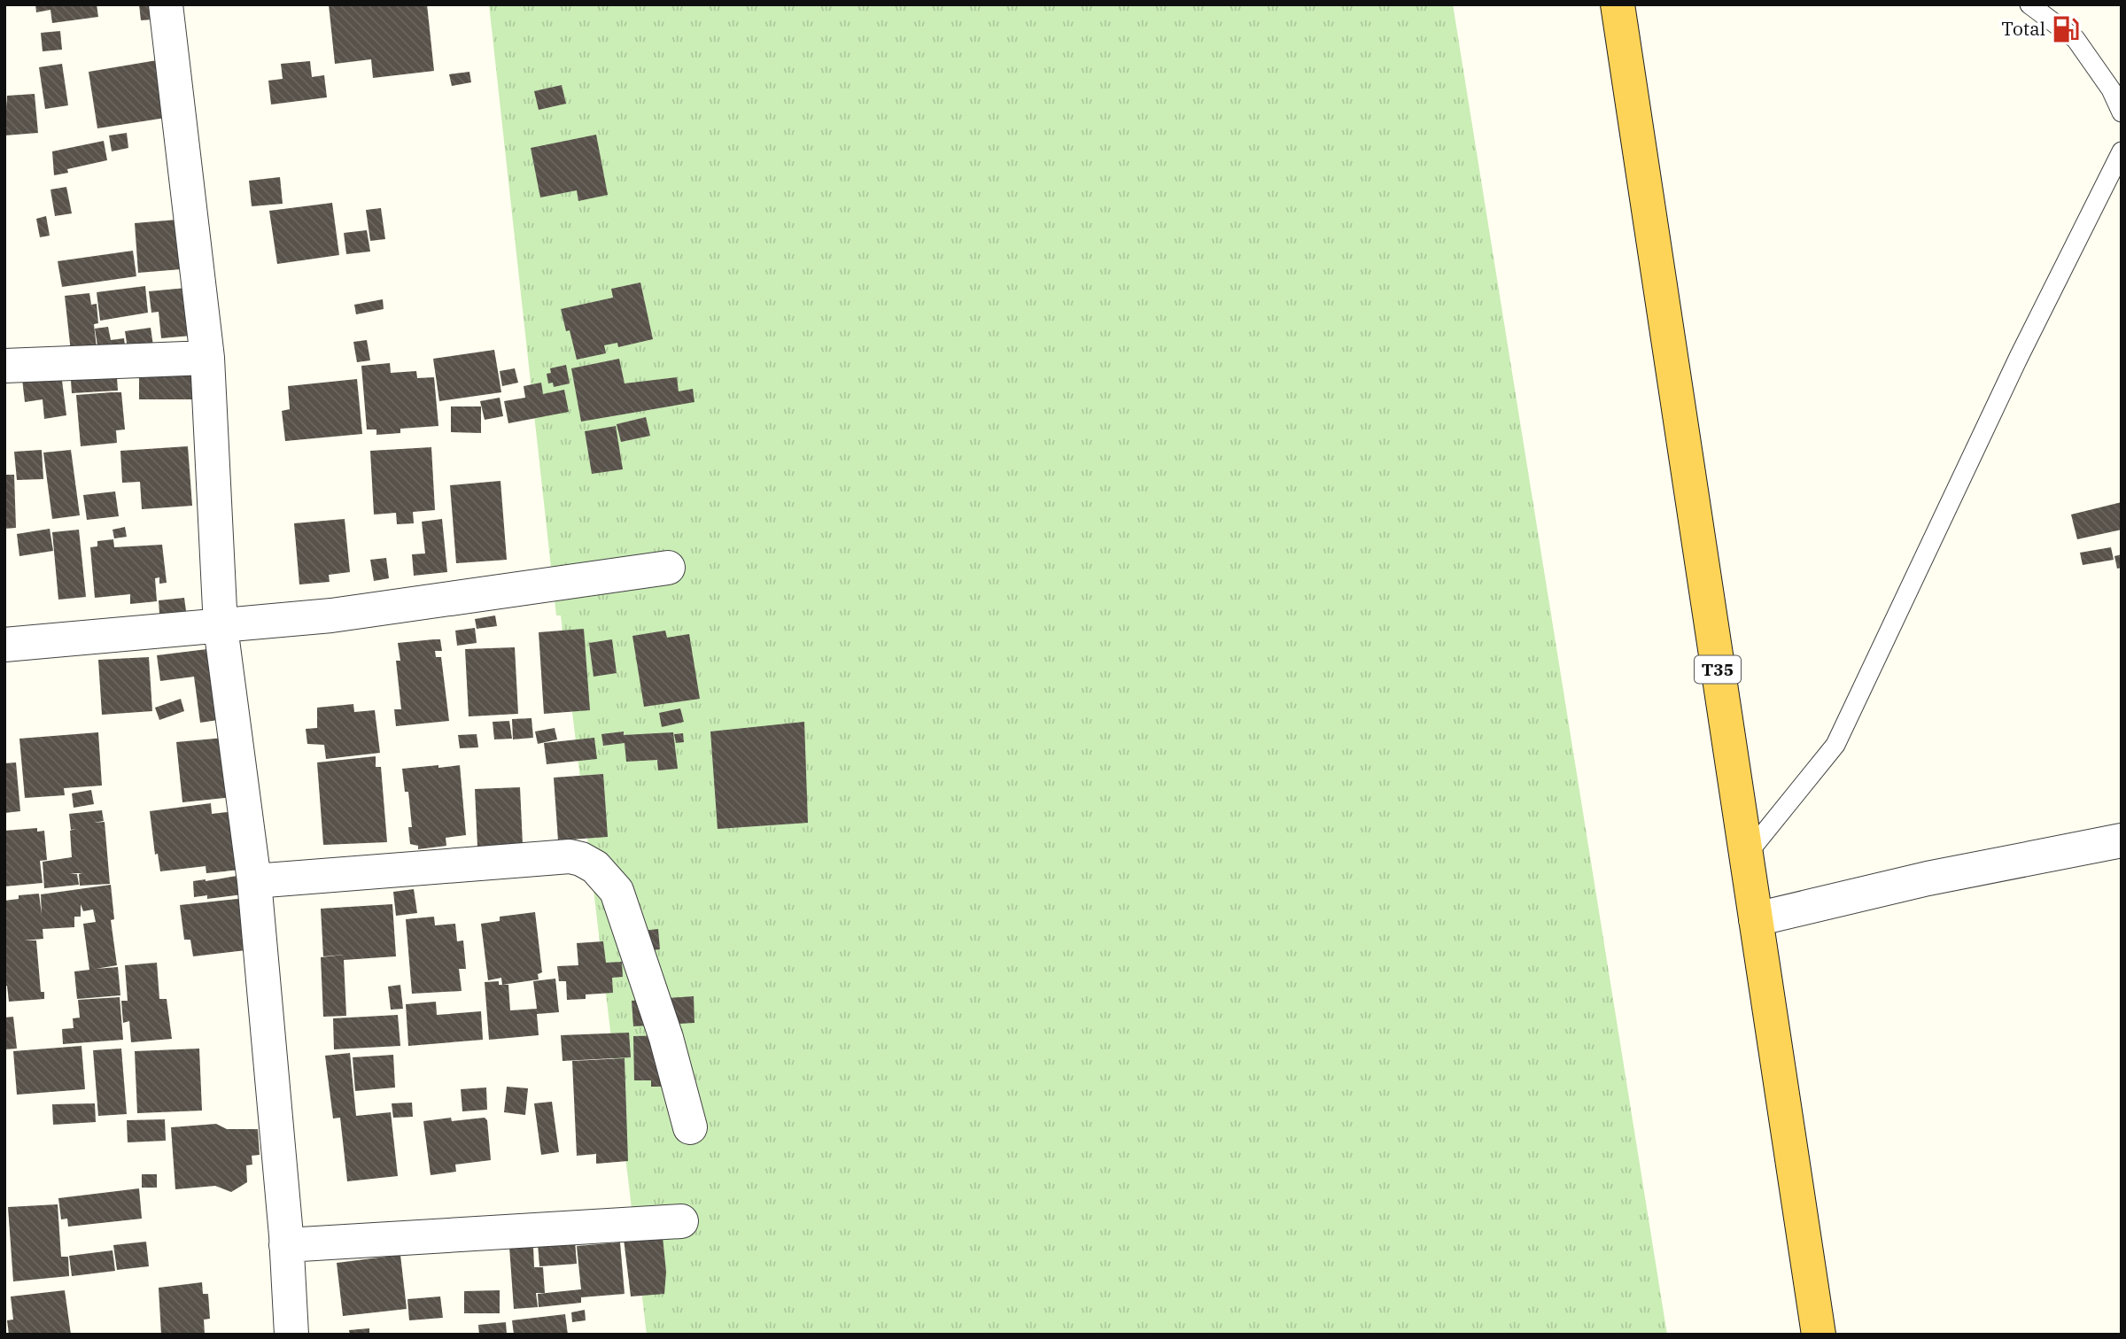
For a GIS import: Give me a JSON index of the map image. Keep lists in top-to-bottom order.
{
  "streets": {
    "highway": ["T35"]
  },
  "places": {
    "fuel station": ["Total"]
  }
}
